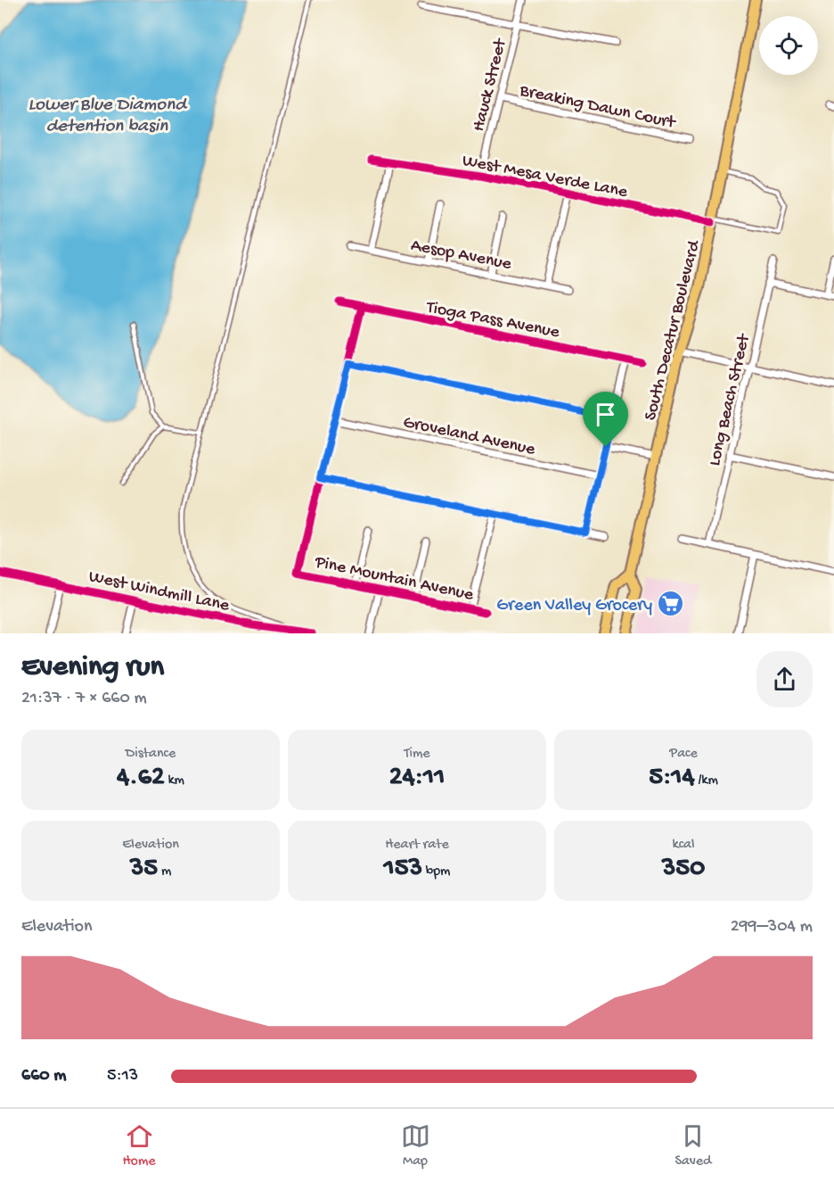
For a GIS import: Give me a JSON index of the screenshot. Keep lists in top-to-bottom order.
{
  "streets": {
    "main road": ["South Decatur Boulevard"],
    "street": [
      "Hauck Street",
      "Breaking Dawn Court",
      "West Mesa Verde Lane",
      "Aesop Avenue",
      "Tioga Pass Avenue",
      "Long Beach Street",
      "Groveland Avenue",
      "Pine Mountain Avenue",
      "West Windmill Lane"
    ]
  },
  "crossings": [
    ["Hauck Street", "Breaking Dawn Court"],
    ["Hauck Street", "West Mesa Verde Lane"],
    ["West Mesa Verde Lane", "South Decatur Boulevard"]
  ],
  "water": ["Lower Blue Diamond detention basin"],
  "places": {
    "supermarket": ["Green Valley Grocery"]
  },
  "page": {
    "heading": ["Evening run", "21:37 · 7 × 660 m"],
    "stats": [
      ["Distance", "4.62 km"],
      ["Time", "24:11"],
      ["Pace", "5:14 /km"],
      ["Elevation", "35 m"],
      ["Heart rate", "153 bpm"],
      ["kcal", "350"]
    ],
    "chart": ["Elevation", "299–304 m"],
    "list": [
      {
        "name": "660 m",
        "note": "5:13"
      }
    ],
    "tabs": ["Home", "Map", "Saved"]
  }
}
